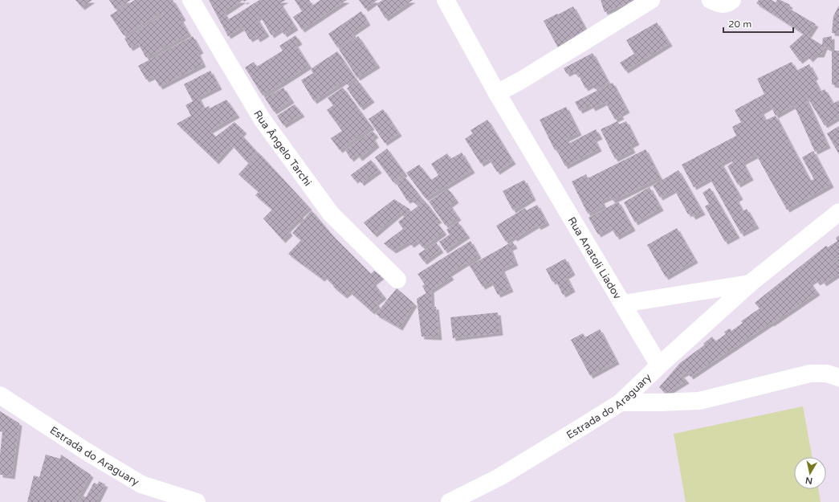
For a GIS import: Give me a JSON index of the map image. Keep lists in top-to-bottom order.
{
  "streets": {
    "street": ["Rua Ângelo Tarchi", "Rua Anatoli Liadov", "Estrada do Araguary"]
  },
  "crossings": [
    ["Rua Anatoli Liadov", "Estrada do Araguary"]
  ],
  "scale_bar": "20 m",
  "north": "bottom"
}
